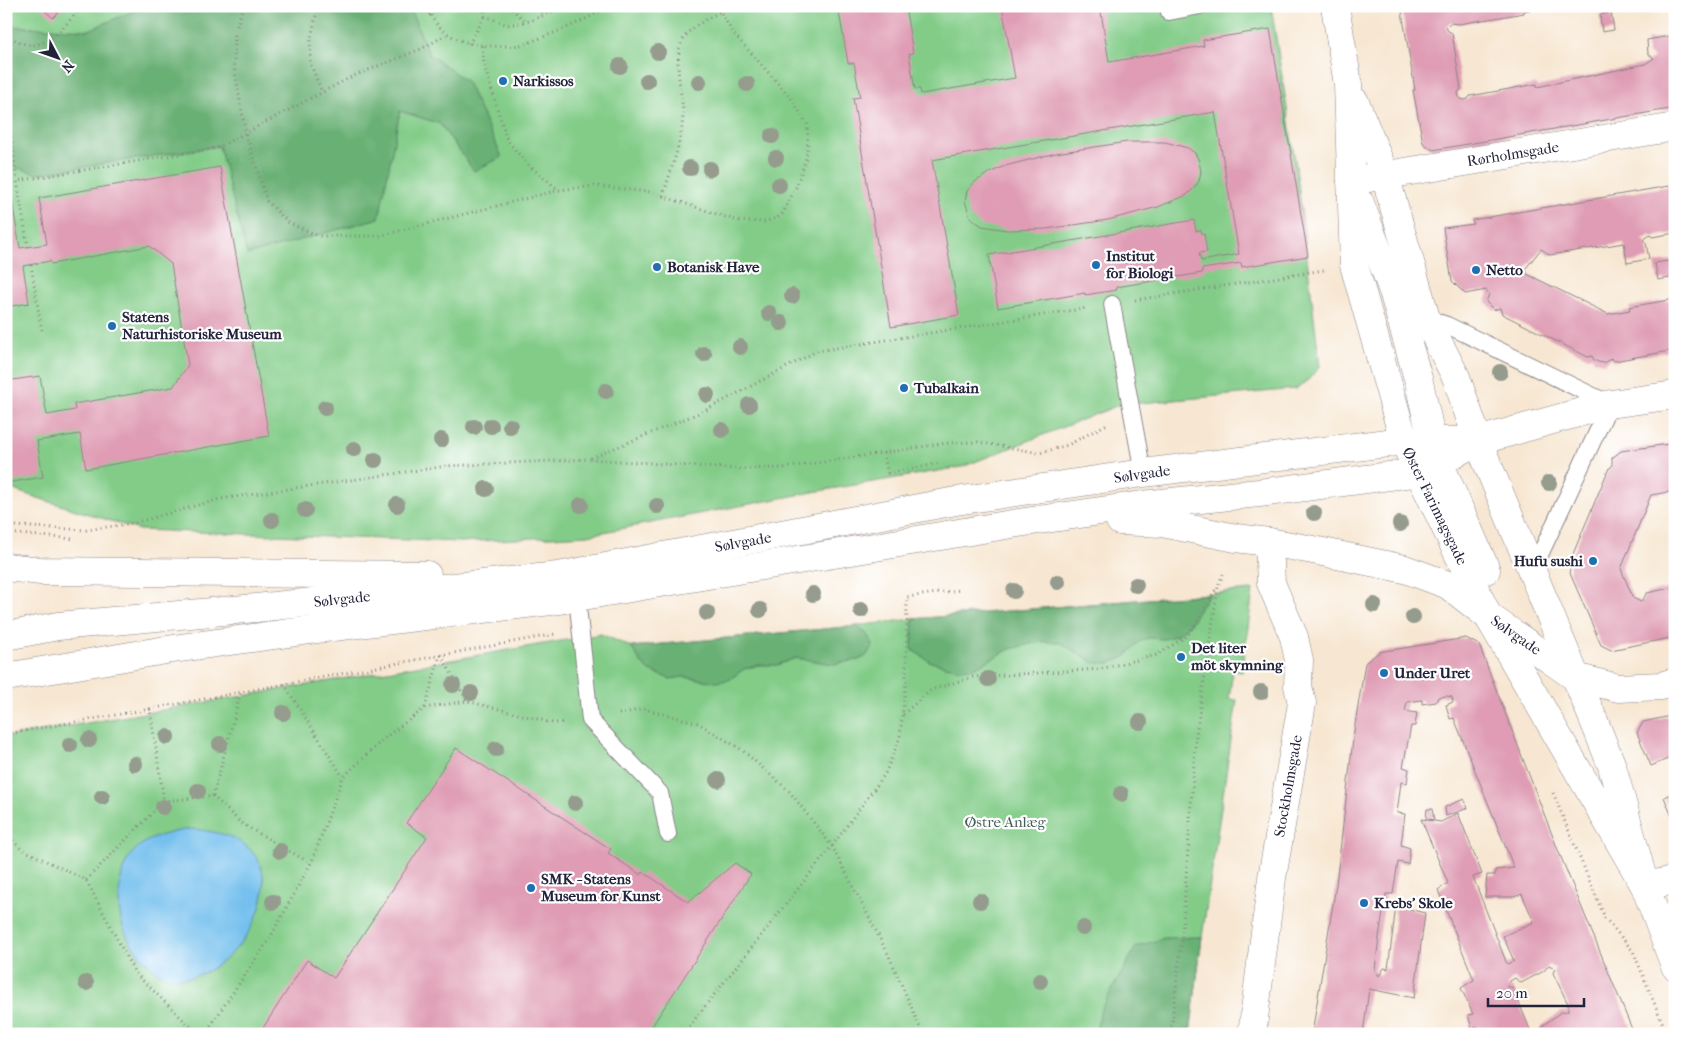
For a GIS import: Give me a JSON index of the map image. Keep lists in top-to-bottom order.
{
  "streets": {
    "street": [
      "Rørholmsgade",
      "Sølvgade",
      "Øster Farimagsgade",
      "Stockholmsgade"
    ]
  },
  "crossings": [
    ["Rørholmsgade", "Øster Farimagsgade"],
    ["Sølvgade", "Øster Farimagsgade"],
    ["Sølvgade", "Stockholmsgade"]
  ],
  "parks": ["Østre Anlæg"],
  "places": [
    "Narkissos",
    "Institut for Biologi",
    "Botanisk Have",
    "Netto",
    "Statens Naturhistoriske Museum",
    "Tubalkain",
    "Hufu sushi",
    "Det liter möt skymning",
    "Under Uret",
    "SMK - Statens Museum for Kunst",
    "Krebs' Skole"
  ],
  "scale_bar": "20 m",
  "north": "bottom right"
}
